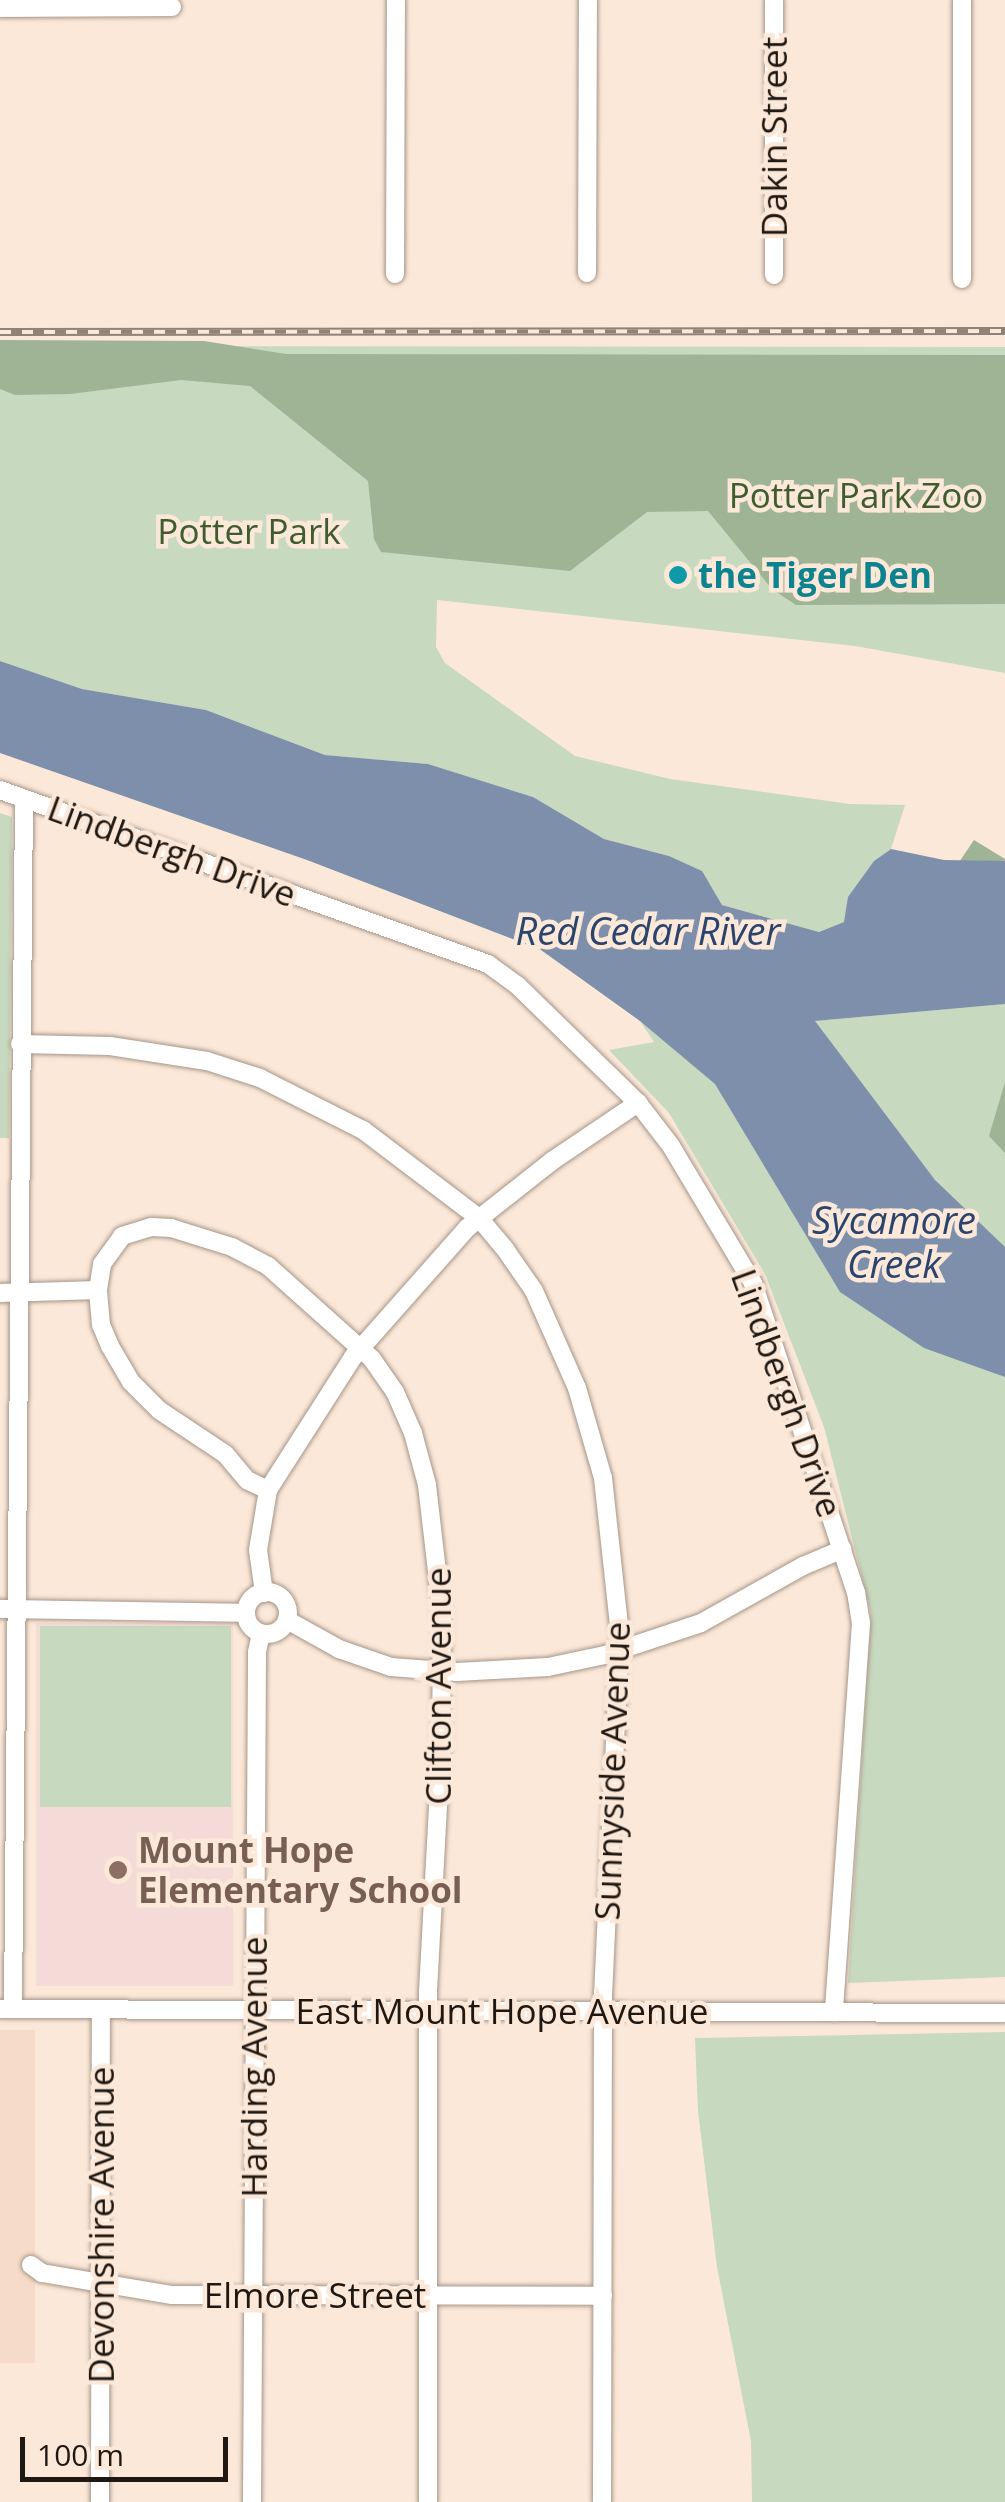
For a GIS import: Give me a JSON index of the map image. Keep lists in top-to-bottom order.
{
  "streets": {
    "street": [
      "Dakin Street",
      "Lindbergh Drive",
      "Clifton Avenue",
      "Sunnyside Avenue",
      "East Mount Hope Avenue",
      "Harding Avenue",
      "Devonshire Avenue",
      "Elmore Street"
    ]
  },
  "crossings": [
    ["Lindbergh Drive", "East Mount Hope Avenue"],
    ["Clifton Avenue", "East Mount Hope Avenue"],
    ["Clifton Avenue", "Elmore Street"],
    ["Sunnyside Avenue", "East Mount Hope Avenue"],
    ["Sunnyside Avenue", "Elmore Street"],
    ["East Mount Hope Avenue", "Harding Avenue"],
    ["East Mount Hope Avenue", "Devonshire Avenue"],
    ["Harding Avenue", "Elmore Street"],
    ["Devonshire Avenue", "Elmore Street"]
  ],
  "water": ["Red Cedar River", "Sycamore Creek"],
  "parks": ["Potter Park Zoo", "Potter Park"],
  "places": ["the Tiger Den", "Mount Hope Elementary School"],
  "scale_bar": "100 m"
}
